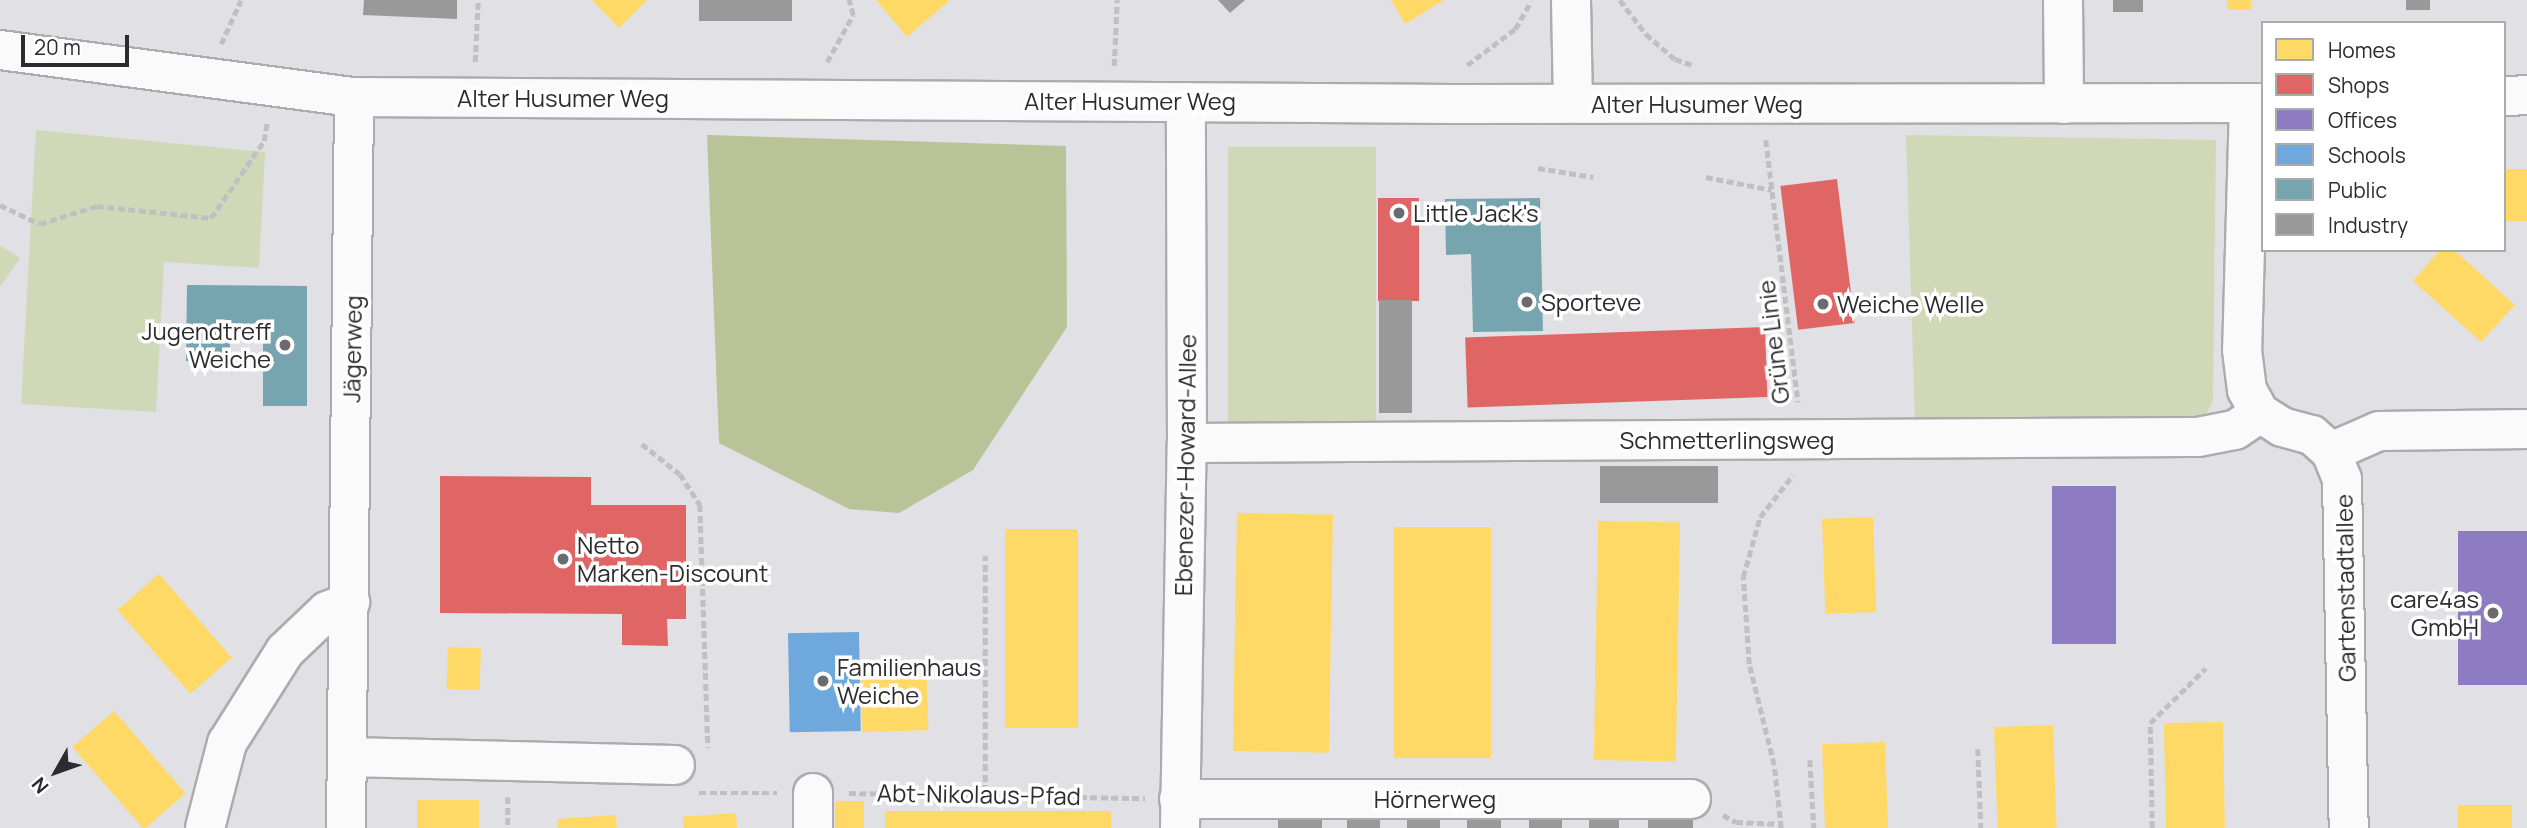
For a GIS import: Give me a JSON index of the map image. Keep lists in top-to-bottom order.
{
  "streets": {
    "street": [
      "Alter Husumer Weg",
      "Jägerweg",
      "Schmetterlingsweg",
      "Ebenezer-Howard-Allee",
      "Gartenstadtallee",
      "Hörnerweg"
    ],
    "path": ["Grüne Linie", "Abt-Nikolaus-Pfad"]
  },
  "crossings": [
    ["Alter Husumer Weg", "Jägerweg"],
    ["Alter Husumer Weg", "Ebenezer-Howard-Allee"],
    ["Grüne Linie", "Schmetterlingsweg"],
    ["Schmetterlingsweg", "Ebenezer-Howard-Allee"],
    ["Ebenezer-Howard-Allee", "Abt-Nikolaus-Pfad"],
    ["Ebenezer-Howard-Allee", "Hörnerweg"],
    ["Abt-Nikolaus-Pfad", "Hörnerweg"]
  ],
  "places": [
    "Little Jack's",
    "Sporteve",
    "Weiche Welle",
    "Jugendtreff Weiche",
    "Netto Marken-Discount",
    "care4as GmbH",
    "Familienhaus Weiche"
  ],
  "legend": [
    "Homes",
    "Shops",
    "Offices",
    "Schools",
    "Public",
    "Industry"
  ],
  "scale_bar": "20 m",
  "north": "bottom left"
}
